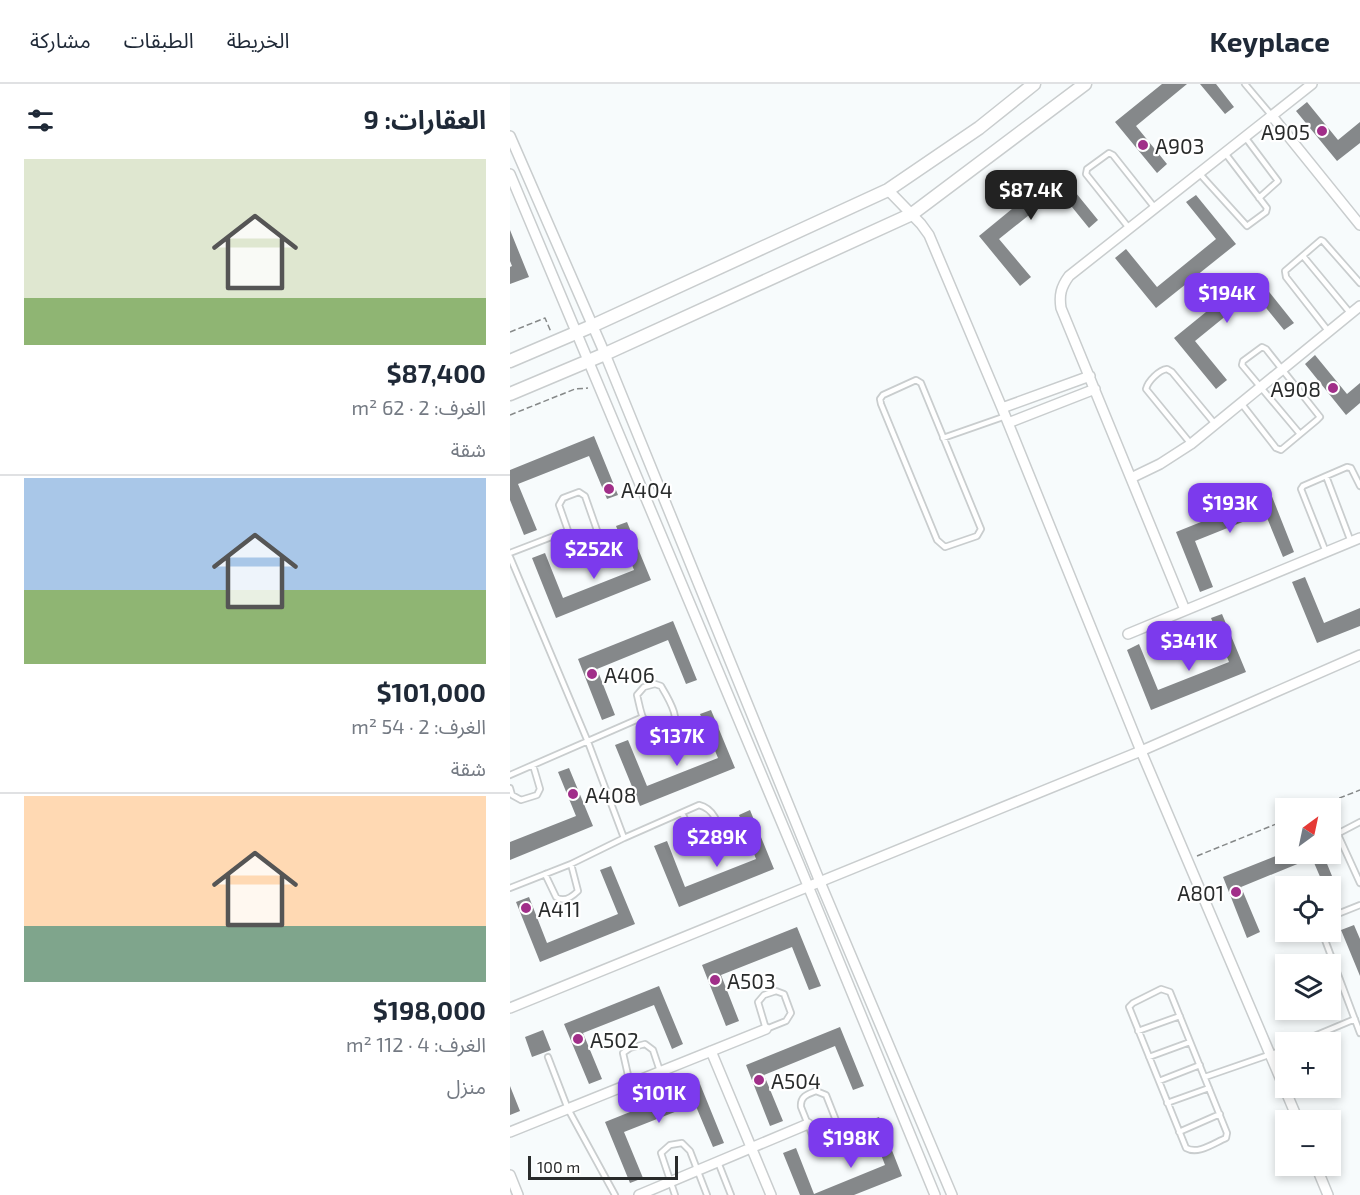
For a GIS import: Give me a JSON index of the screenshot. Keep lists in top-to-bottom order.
{
  "places": [
    "A905",
    "A903",
    "A908",
    "A404",
    "A406",
    "A408",
    "A801",
    "A411",
    "A503",
    "A502",
    "A504"
  ],
  "scale_bar": "100 m",
  "north": "top right",
  "page": {
    "header": "Keyplace",
    "nav": ["الخريطة", "الطبقات", "مشاركة"],
    "heading": "العقارات: 9",
    "list": [
      {
        "name": "$87,400",
        "note": "الغرف: 2 · 62 m² · شقة"
      },
      {
        "name": "$101,000",
        "note": "الغرف: 2 · 54 m² · شقة"
      },
      {
        "name": "$198,000",
        "note": "الغرف: 4 · 112 m² · منزل"
      }
    ],
    "price": [
      "$87.4K",
      "$194K",
      "$193K",
      "$252K",
      "$341K",
      "$137K",
      "$289K",
      "$101K",
      "$198K"
    ],
    "map_buttons": ["+", "−"],
    "scale": "100 m"
  }
}
